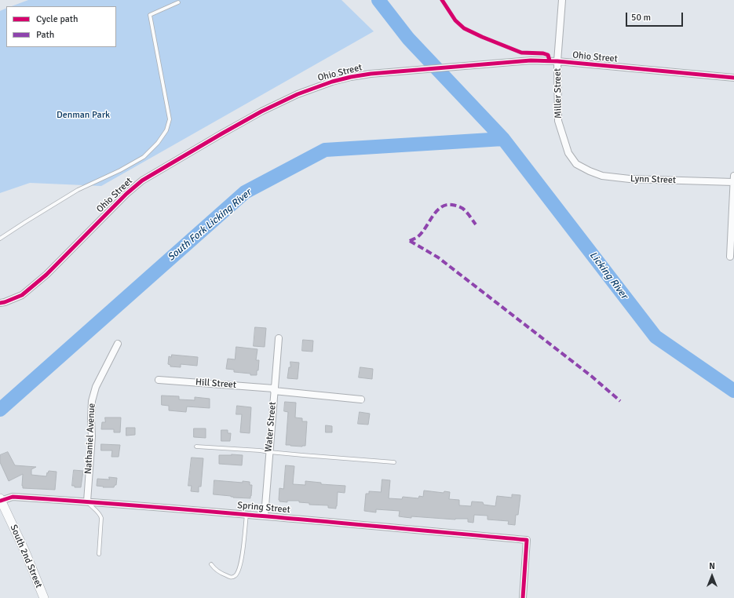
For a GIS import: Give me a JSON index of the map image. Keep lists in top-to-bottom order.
{
  "streets": {
    "street": [
      "Ohio Street",
      "Miller Street",
      "Lynn Street",
      "Hill Street",
      "Water Street",
      "Nathaniel Avenue",
      "Spring Street",
      "South 2nd Street"
    ]
  },
  "crossings": [
    ["Ohio Street", "Miller Street"],
    ["Miller Street", "Lynn Street"],
    ["Hill Street", "Water Street"],
    ["Water Street", "Spring Street"],
    ["Nathaniel Avenue", "Spring Street"],
    ["Spring Street", "South 2nd Street"]
  ],
  "water": ["South Fork Licking River", "Licking River"],
  "parks": ["Denman Park"],
  "legend": ["Cycle path", "Path"],
  "scale_bar": "50 m",
  "north": "top"
}
